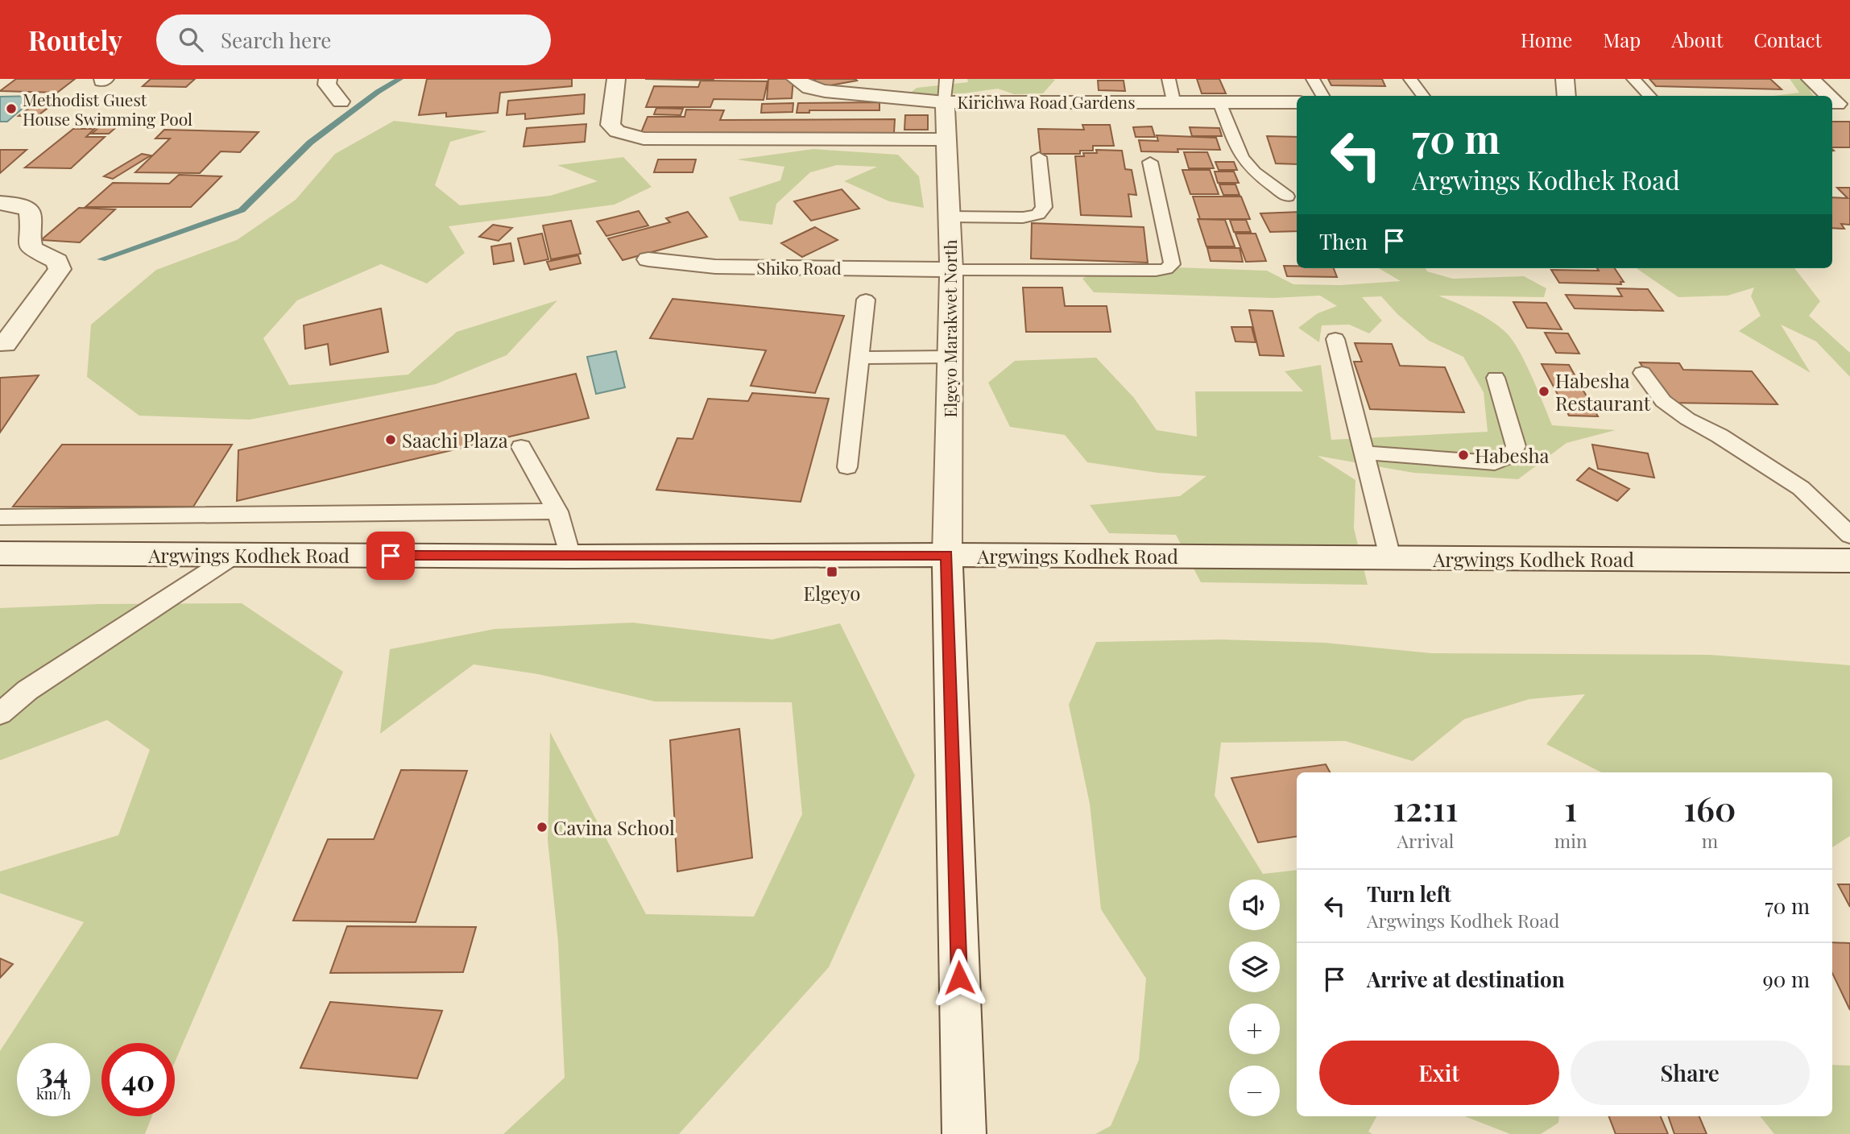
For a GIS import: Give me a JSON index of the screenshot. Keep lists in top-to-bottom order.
{
  "streets": {
    "street": [
      "Kirichwa Road Gardens",
      "Shiko Road",
      "Elgeyo Marakwet North",
      "Argwings Kodhek Road"
    ]
  },
  "crossings": [
    ["Kirichwa Road Gardens", "Elgeyo Marakwet North"],
    ["Shiko Road", "Elgeyo Marakwet North"],
    ["Elgeyo Marakwet North", "Argwings Kodhek Road"]
  ],
  "places": {
    "other": [
      "Methodist Guest House Swimming Pool",
      "Habesha Restaurant",
      "Saachi Plaza",
      "Habesha",
      "Cavina School"
    ],
    "transit": ["Elgeyo"]
  },
  "page": {
    "header": "Routely",
    "search": "Search here",
    "nav": [
      "Home",
      "Map",
      "About",
      "Contact"
    ],
    "turn": ["70 m", "Argwings Kodhek Road"],
    "then": "Then",
    "eta": [
      "12:11",
      "Arrival",
      "1",
      "min",
      "160",
      "m"
    ],
    "list": [
      {
        "name": "Turn left",
        "note": "Argwings Kodhek Road",
        "value": "70 m"
      },
      {
        "name": "Arrive at destination",
        "value": "90 m"
      }
    ],
    "map_buttons": ["+", "−"],
    "buttons": ["Exit", "Share"],
    "speed": "34 km/h",
    "limit": "40"
  }
}
